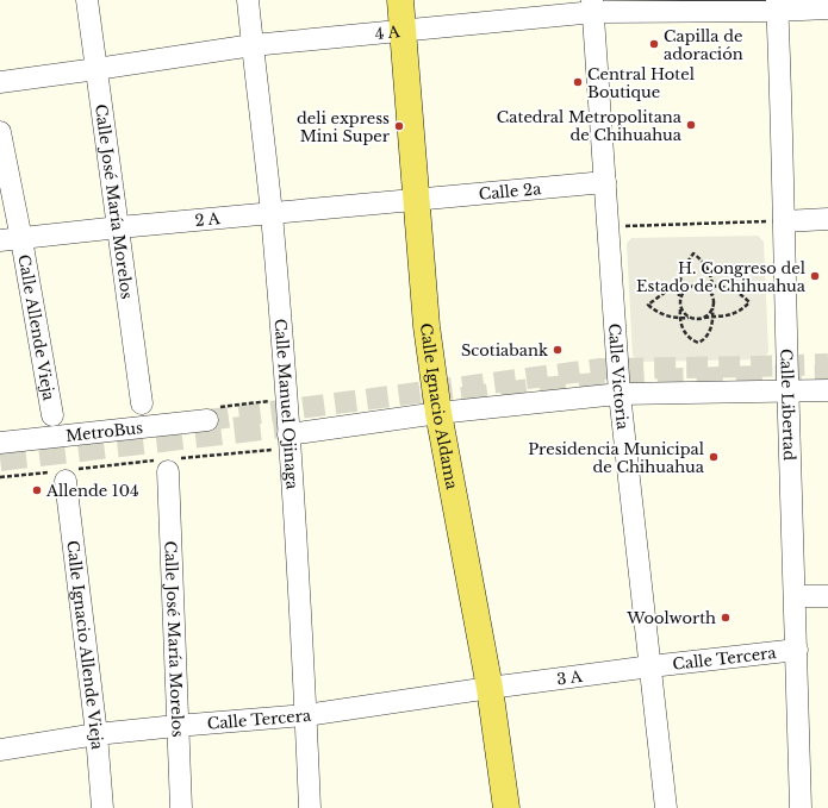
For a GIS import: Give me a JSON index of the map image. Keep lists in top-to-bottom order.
{
  "streets": {
    "main road": ["Calle Ignacio Aldama"],
    "street": [
      "4 A",
      "Calle 2a",
      "Calle José María Morelos",
      "2 A",
      "Calle Allende Vieja",
      "Calle Victoria",
      "Calle Manuel Ojinaga",
      "Calle Libertad",
      "MetroBus",
      "Calle Ignacio Allende Vieja",
      "Calle Tercera",
      "3 A"
    ]
  },
  "crossings": [
    ["4 A", "Calle José María Morelos"],
    ["4 A", "Calle Victoria"],
    ["4 A", "Calle Manuel Ojinaga"],
    ["4 A", "Calle Libertad"],
    ["4 A", "Calle Ignacio Aldama"],
    ["Calle 2a", "2 A"],
    ["Calle 2a", "Calle Victoria"],
    ["Calle 2a", "Calle Ignacio Aldama"],
    ["Calle José María Morelos", "2 A"],
    ["Calle José María Morelos", "Calle Tercera"],
    ["2 A", "Calle Allende Vieja"],
    ["2 A", "Calle Manuel Ojinaga"],
    ["2 A", "Calle Ignacio Aldama"],
    ["Calle Victoria", "Calle Tercera"],
    ["Calle Victoria", "3 A"],
    ["Calle Manuel Ojinaga", "Calle Tercera"],
    ["Calle Libertad", "Calle Tercera"],
    ["Calle Ignacio Aldama", "Calle Tercera"],
    ["Calle Ignacio Aldama", "3 A"],
    ["Calle Ignacio Allende Vieja", "Calle Tercera"],
    ["Calle Tercera", "3 A"]
  ],
  "places": [
    "Capilla de adoración",
    "Central Hotel Boutique",
    "Catedral Metropolitana de Chihuahua",
    "deli express Mini Super",
    "H. Congreso del Estado de Chihuahua",
    "Scotiabank",
    "Presidencia Municipal de Chihuahua",
    "Allende 104",
    "Woolworth"
  ]
}
